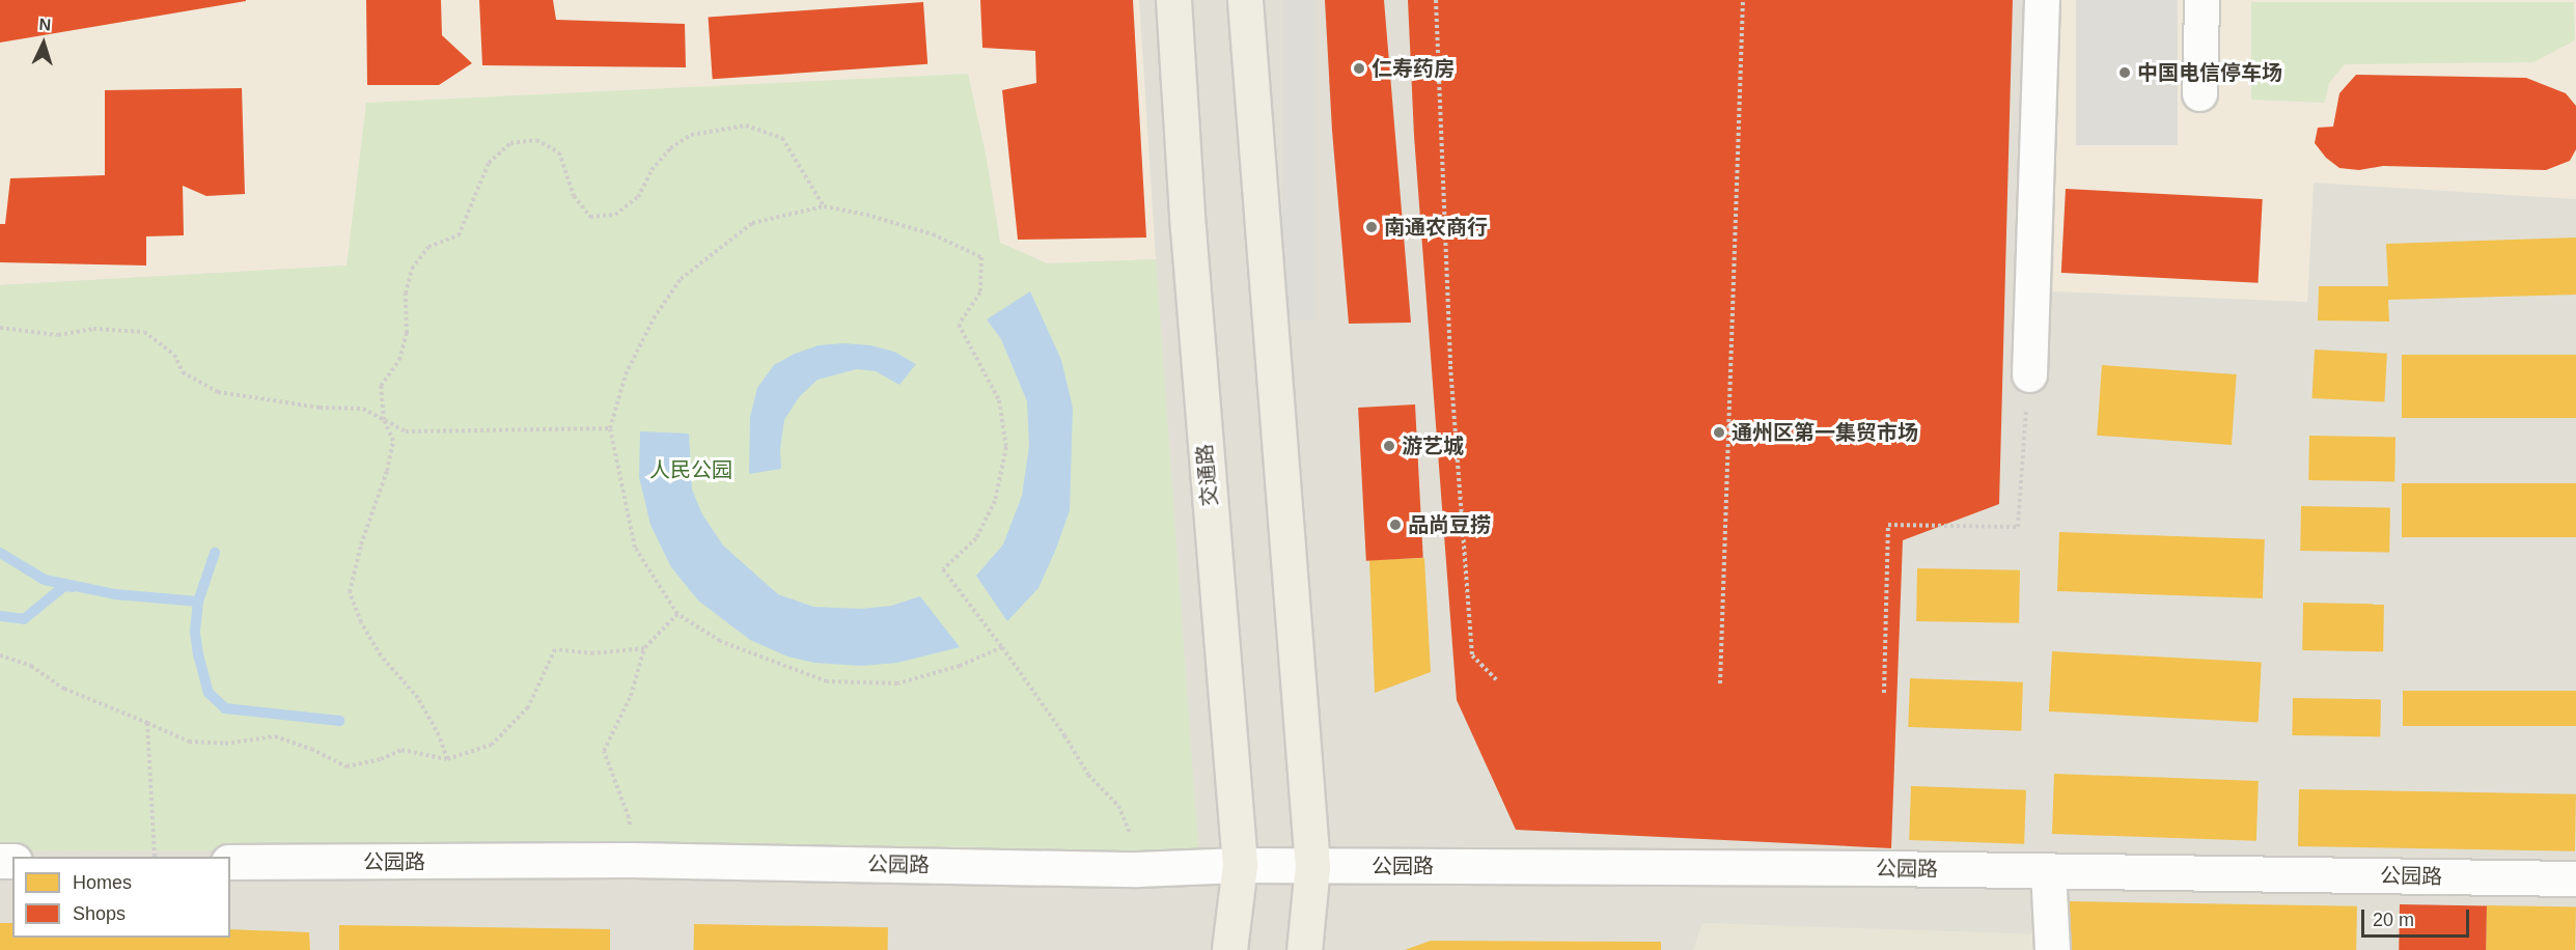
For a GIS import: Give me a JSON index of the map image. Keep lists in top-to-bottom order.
{
  "streets": {
    "main road": ["交通路"],
    "street": ["公园路"]
  },
  "crossings": [
    ["交通路", "公园路"]
  ],
  "parks": ["人民公园"],
  "places": [
    "仁寿药房",
    "中国电信停车场",
    "南通农商行",
    "通州区第一集贸市场",
    "游艺城",
    "品尚豆捞"
  ],
  "legend": ["Homes", "Shops"],
  "scale_bar": "20 m",
  "north": "top"
}
